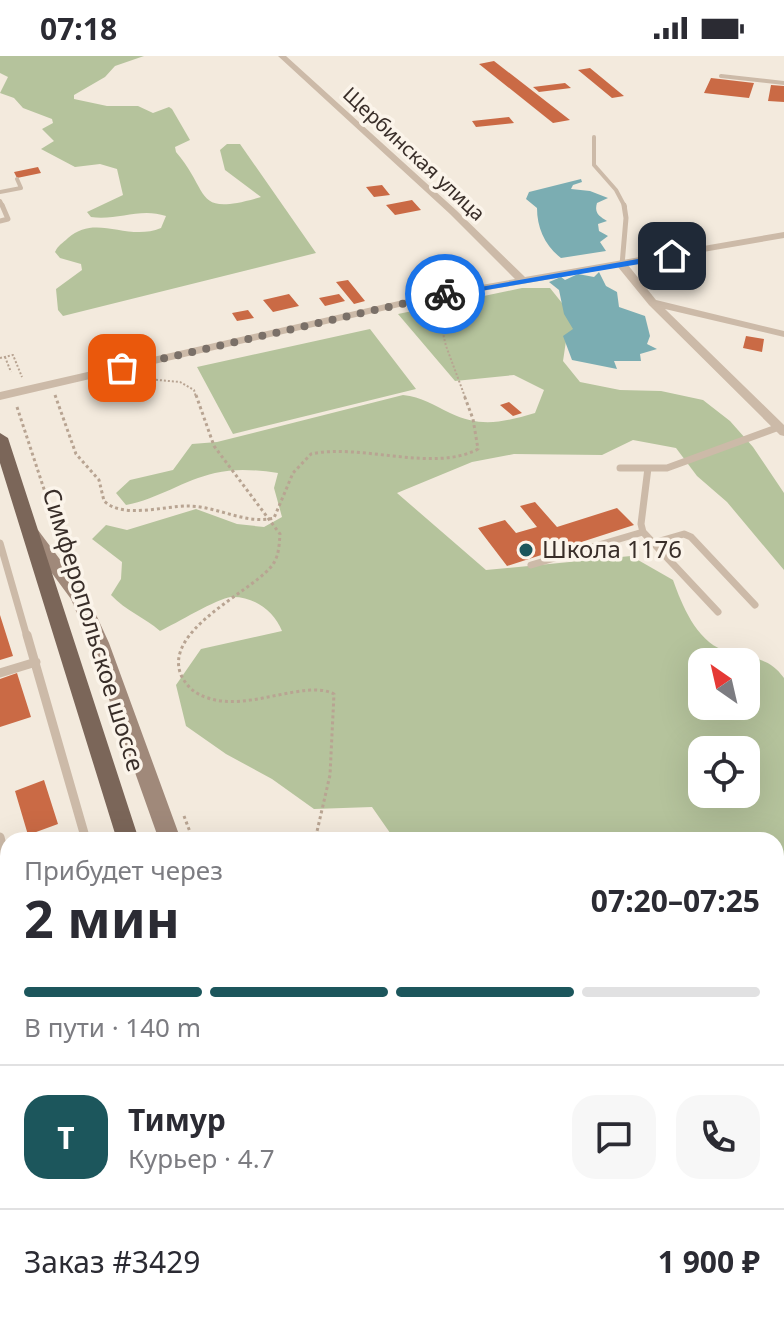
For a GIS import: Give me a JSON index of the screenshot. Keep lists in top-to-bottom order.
{
  "streets": {
    "main road": ["Симферопольское шоссе"],
    "street": ["Щербинская улица"]
  },
  "places": ["Школа 1176"],
  "north": "top left",
  "page": {
    "status": "07:18",
    "heading": ["2 мин", "Прибудет через", "07:20–07:25"],
    "panel": [
      "Тимур",
      "Курьер · 4.7",
      "Заказ #3429",
      "1 900 ₽"
    ],
    "bar": "В пути · 140 m",
    "round": "Т"
  }
}
